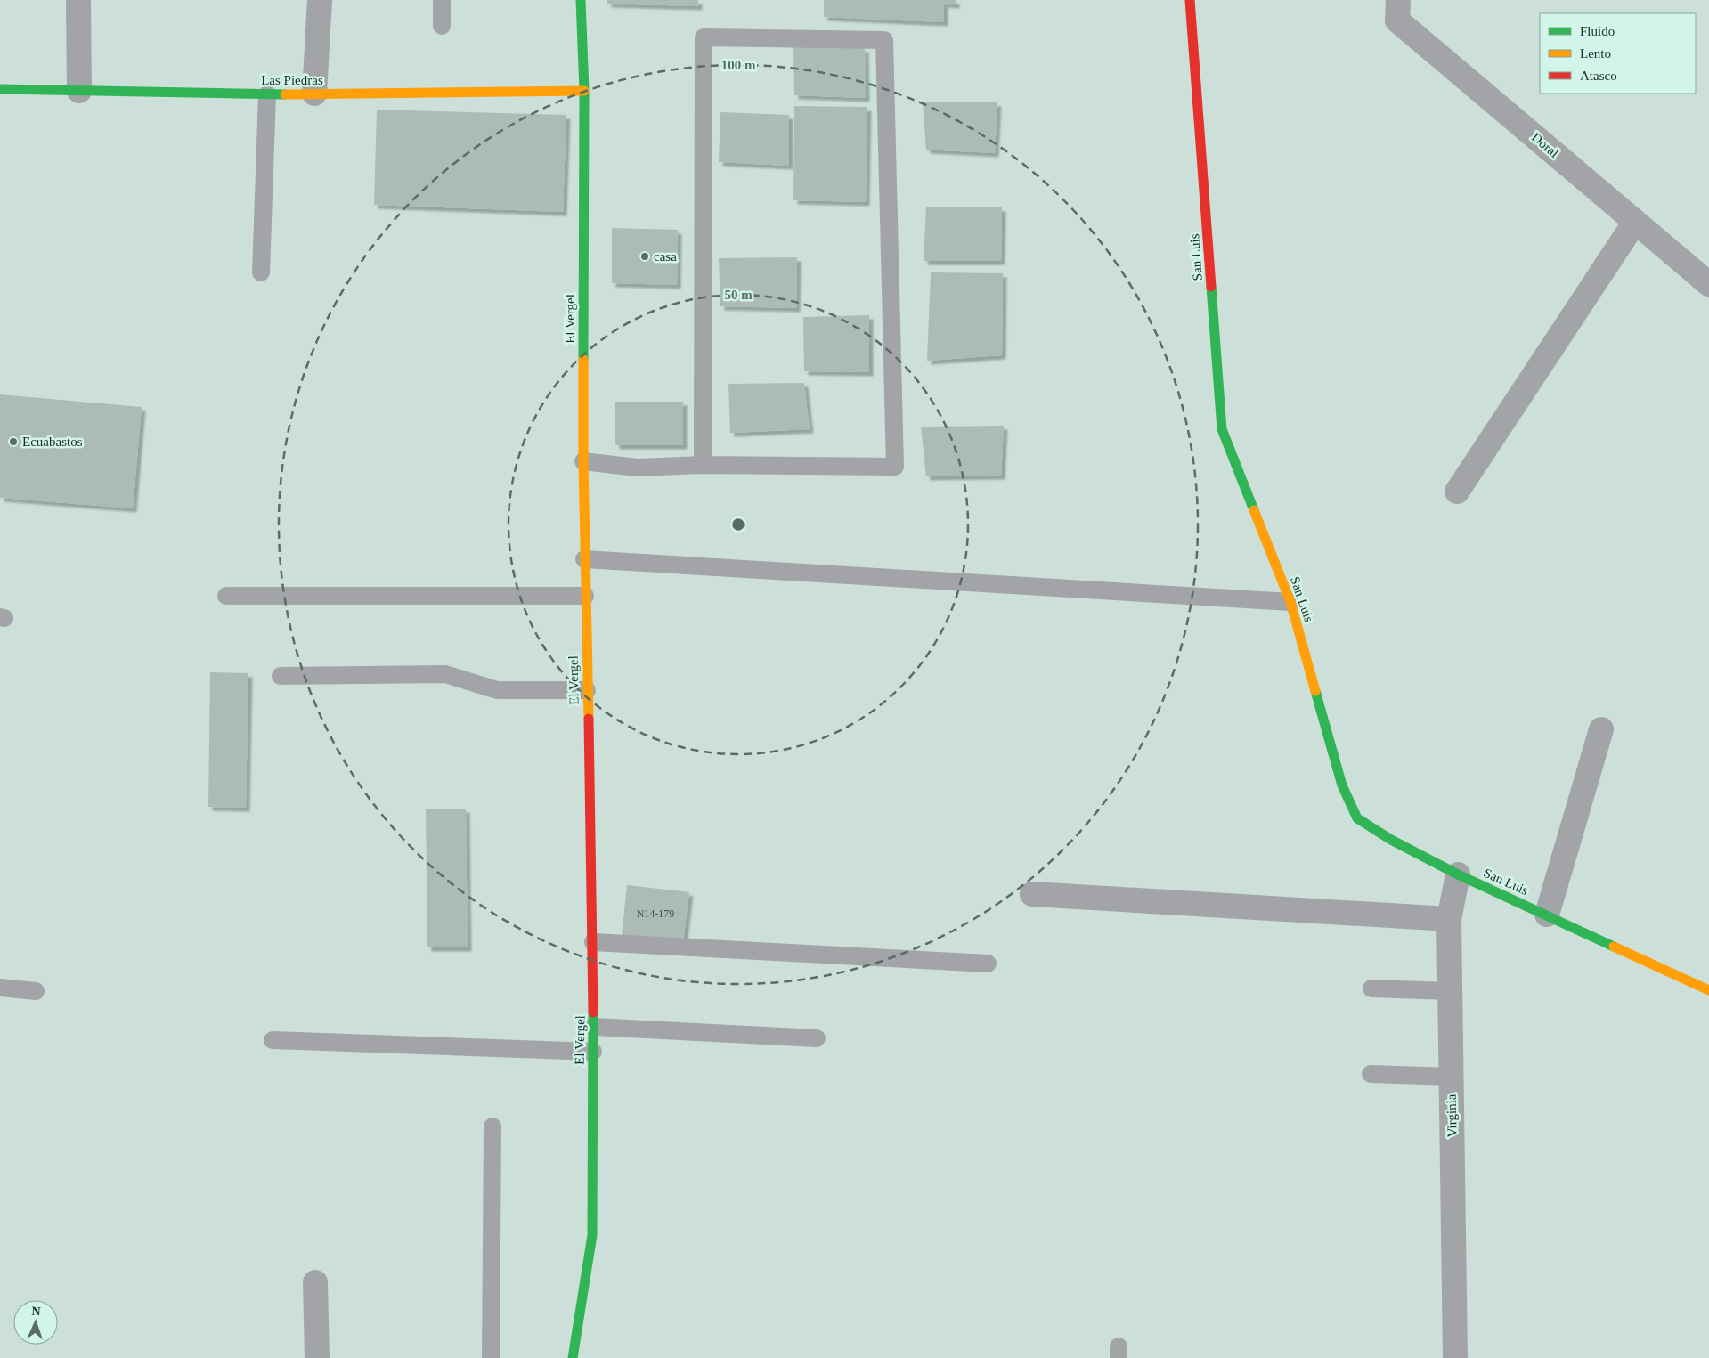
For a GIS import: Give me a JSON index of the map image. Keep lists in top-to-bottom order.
{
  "streets": {
    "street": [
      "Las Piedras",
      "Doral",
      "San Luis",
      "El Vergel",
      "Virginia"
    ]
  },
  "crossings": [
    ["Las Piedras", "El Vergel"],
    ["San Luis", "Virginia"]
  ],
  "places": ["casa", "Ecuabastos"],
  "house_numbers": ["N14-179"],
  "legend": ["Fluido", "Lento", "Atasco"],
  "north": "top",
  "rings": ["100 m", "50 m"]
}
